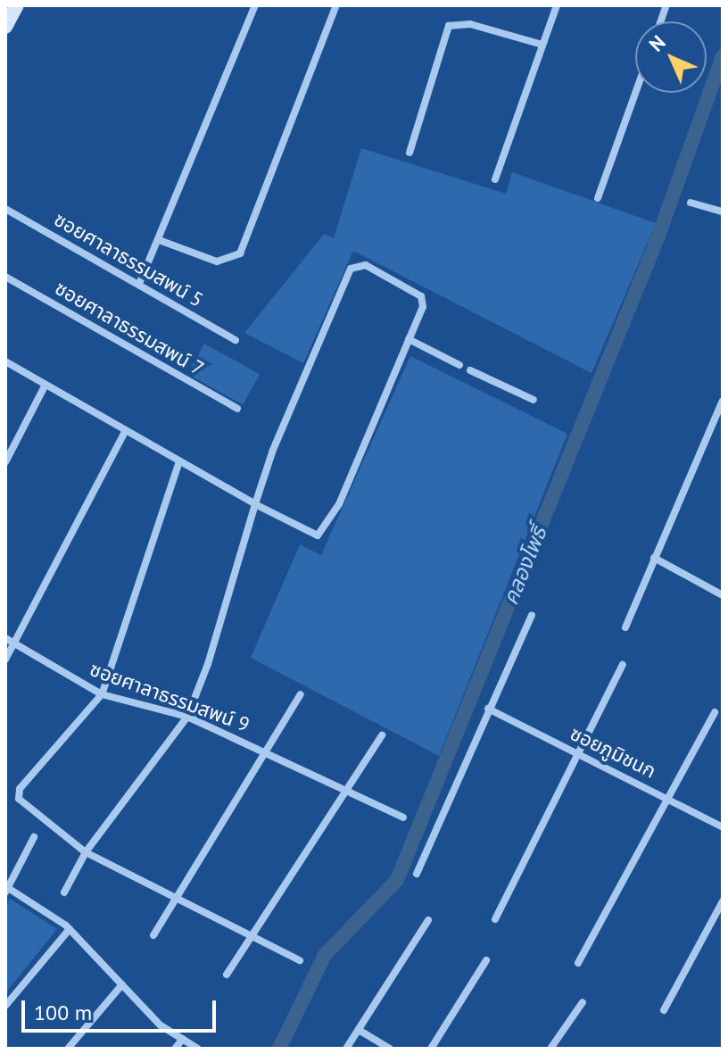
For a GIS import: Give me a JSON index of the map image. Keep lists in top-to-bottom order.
{
  "streets": {
    "street": [
      "ซอยศาลาธรรมสพน์ 5",
      "ซอยศาลาธรรมสพน์ 7",
      "ซอยศาลาธรรมสพน์ 9",
      "ซอยภูมิชนก"
    ]
  },
  "water": ["คลองโพธิ์"],
  "scale_bar": "100 m",
  "north": "top left"
}
